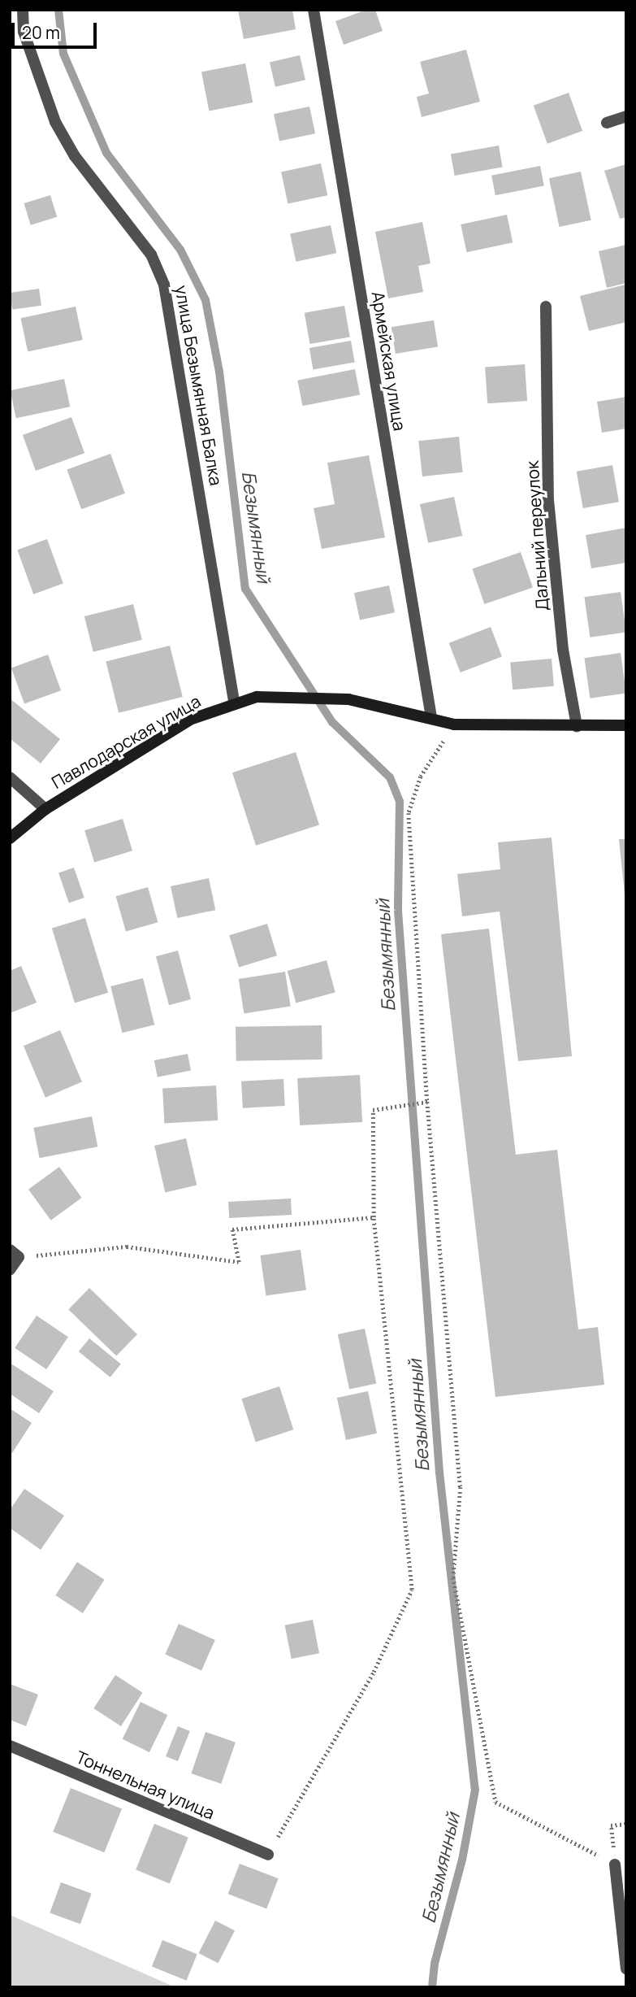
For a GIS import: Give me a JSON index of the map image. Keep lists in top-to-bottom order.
{
  "streets": {
    "main road": ["Павлодарская улица"],
    "street": [
      "Армейская улица",
      "улица Безымянная Балка",
      "Дальний переулок",
      "Тоннельная улица"
    ]
  },
  "crossings": [
    ["Армейская улица", "Павлодарская улица"],
    ["улица Безымянная Балка", "Павлодарская улица"]
  ],
  "water": ["Безымянный"],
  "scale_bar": "20 m"
}
